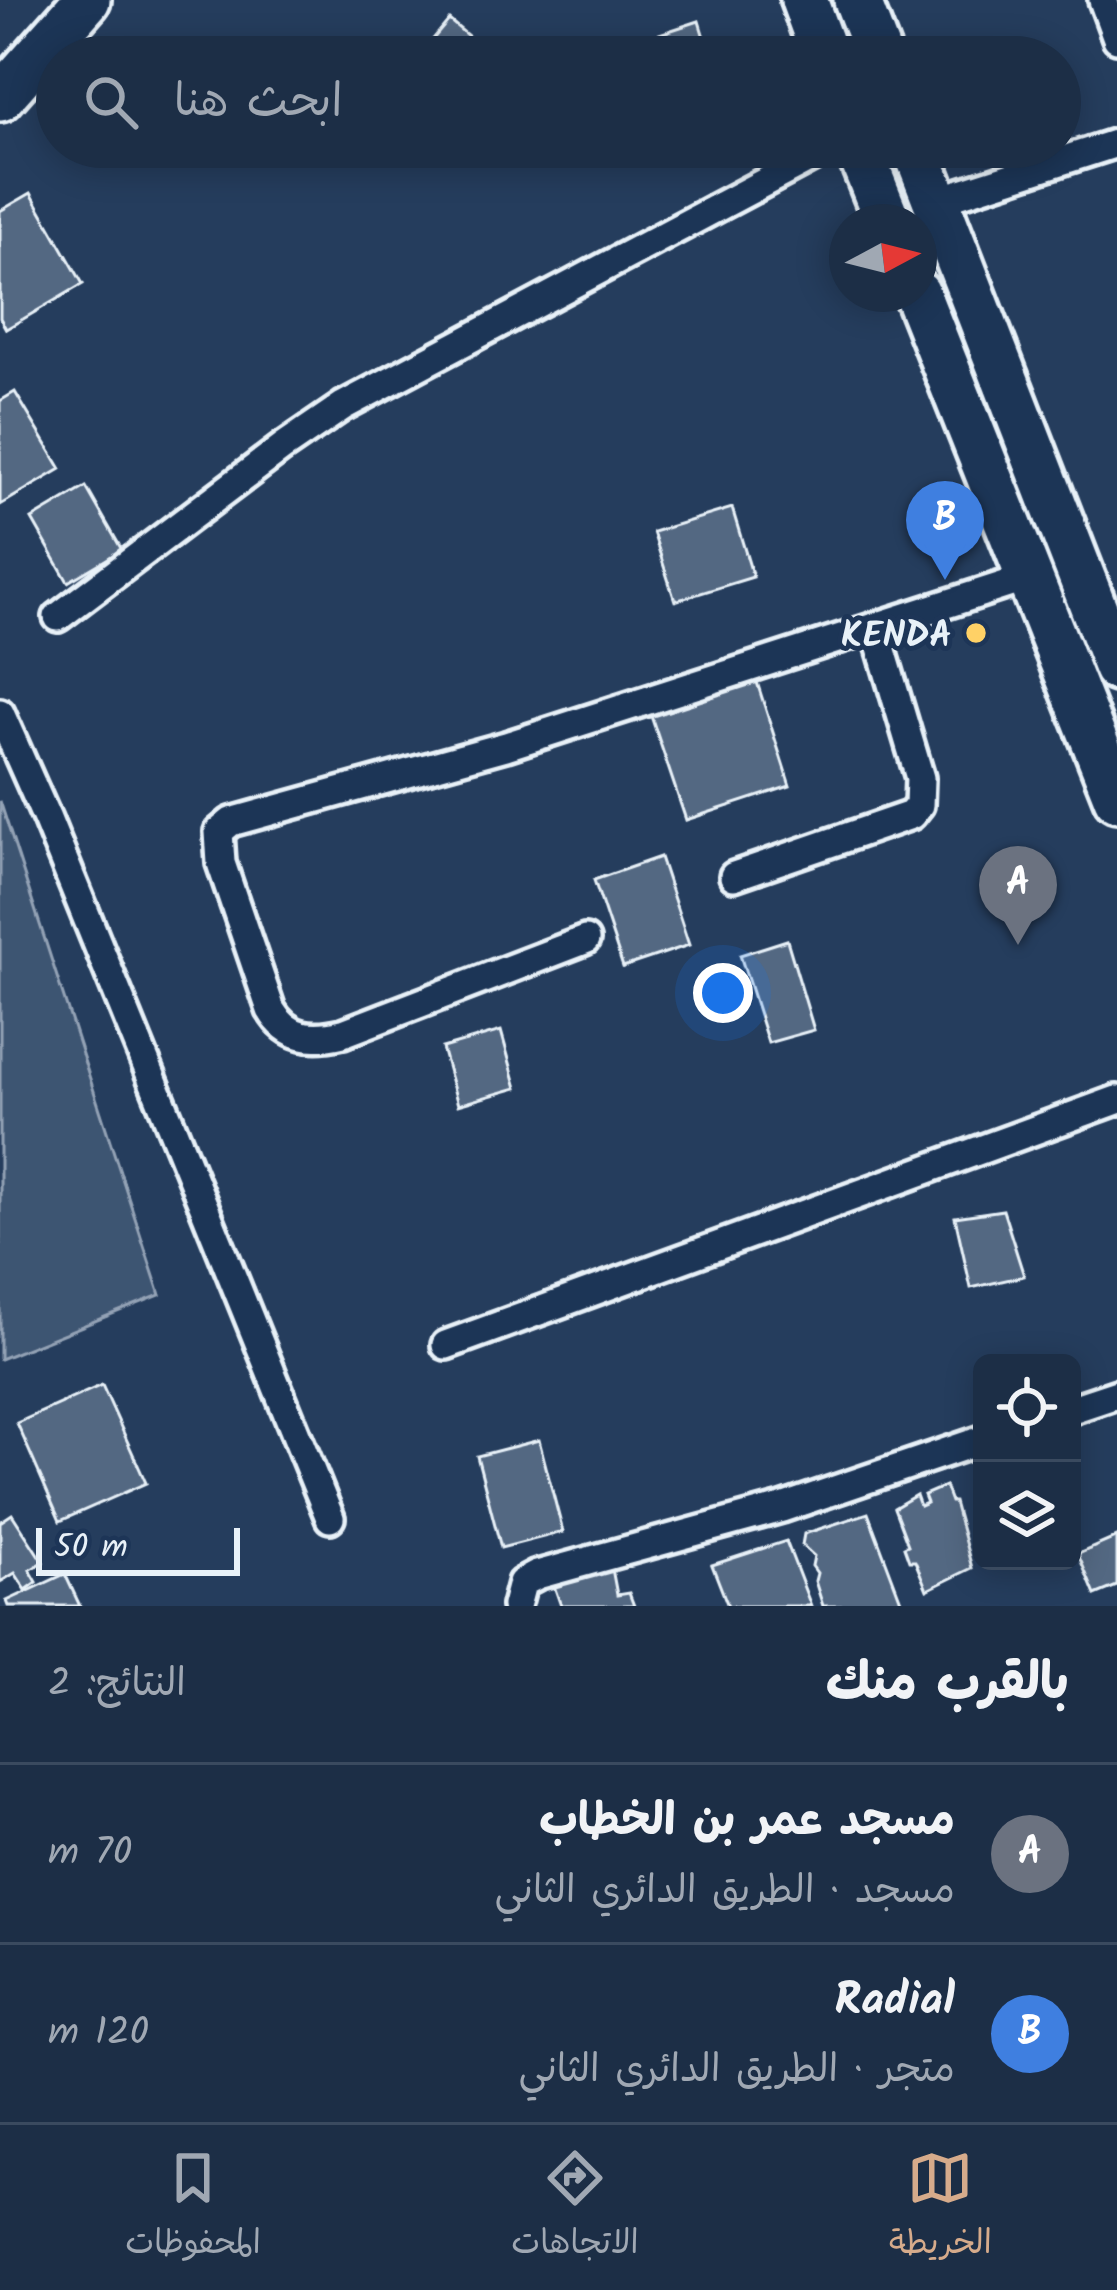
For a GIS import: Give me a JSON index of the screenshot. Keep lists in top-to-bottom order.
{
  "places": ["KENDA"],
  "scale_bar": "50 m",
  "north": "right",
  "page": {
    "search": "ابحث هنا",
    "pins": ["B", "A"],
    "scale": "50 m",
    "heading": ["بالقرب منك", "النتائج: 2"],
    "list": [
      {
        "mark": "A",
        "name": "مسجد عمر بن الخطاب",
        "note": "مسجد · الطريق الدائري الثاني",
        "value": "70 m"
      },
      {
        "mark": "B",
        "name": "Radial",
        "note": "متجر · الطريق الدائري الثاني",
        "value": "120 m"
      }
    ],
    "nav": ["الخريطة", "الاتجاهات", "المحفوظات"]
  }
}
